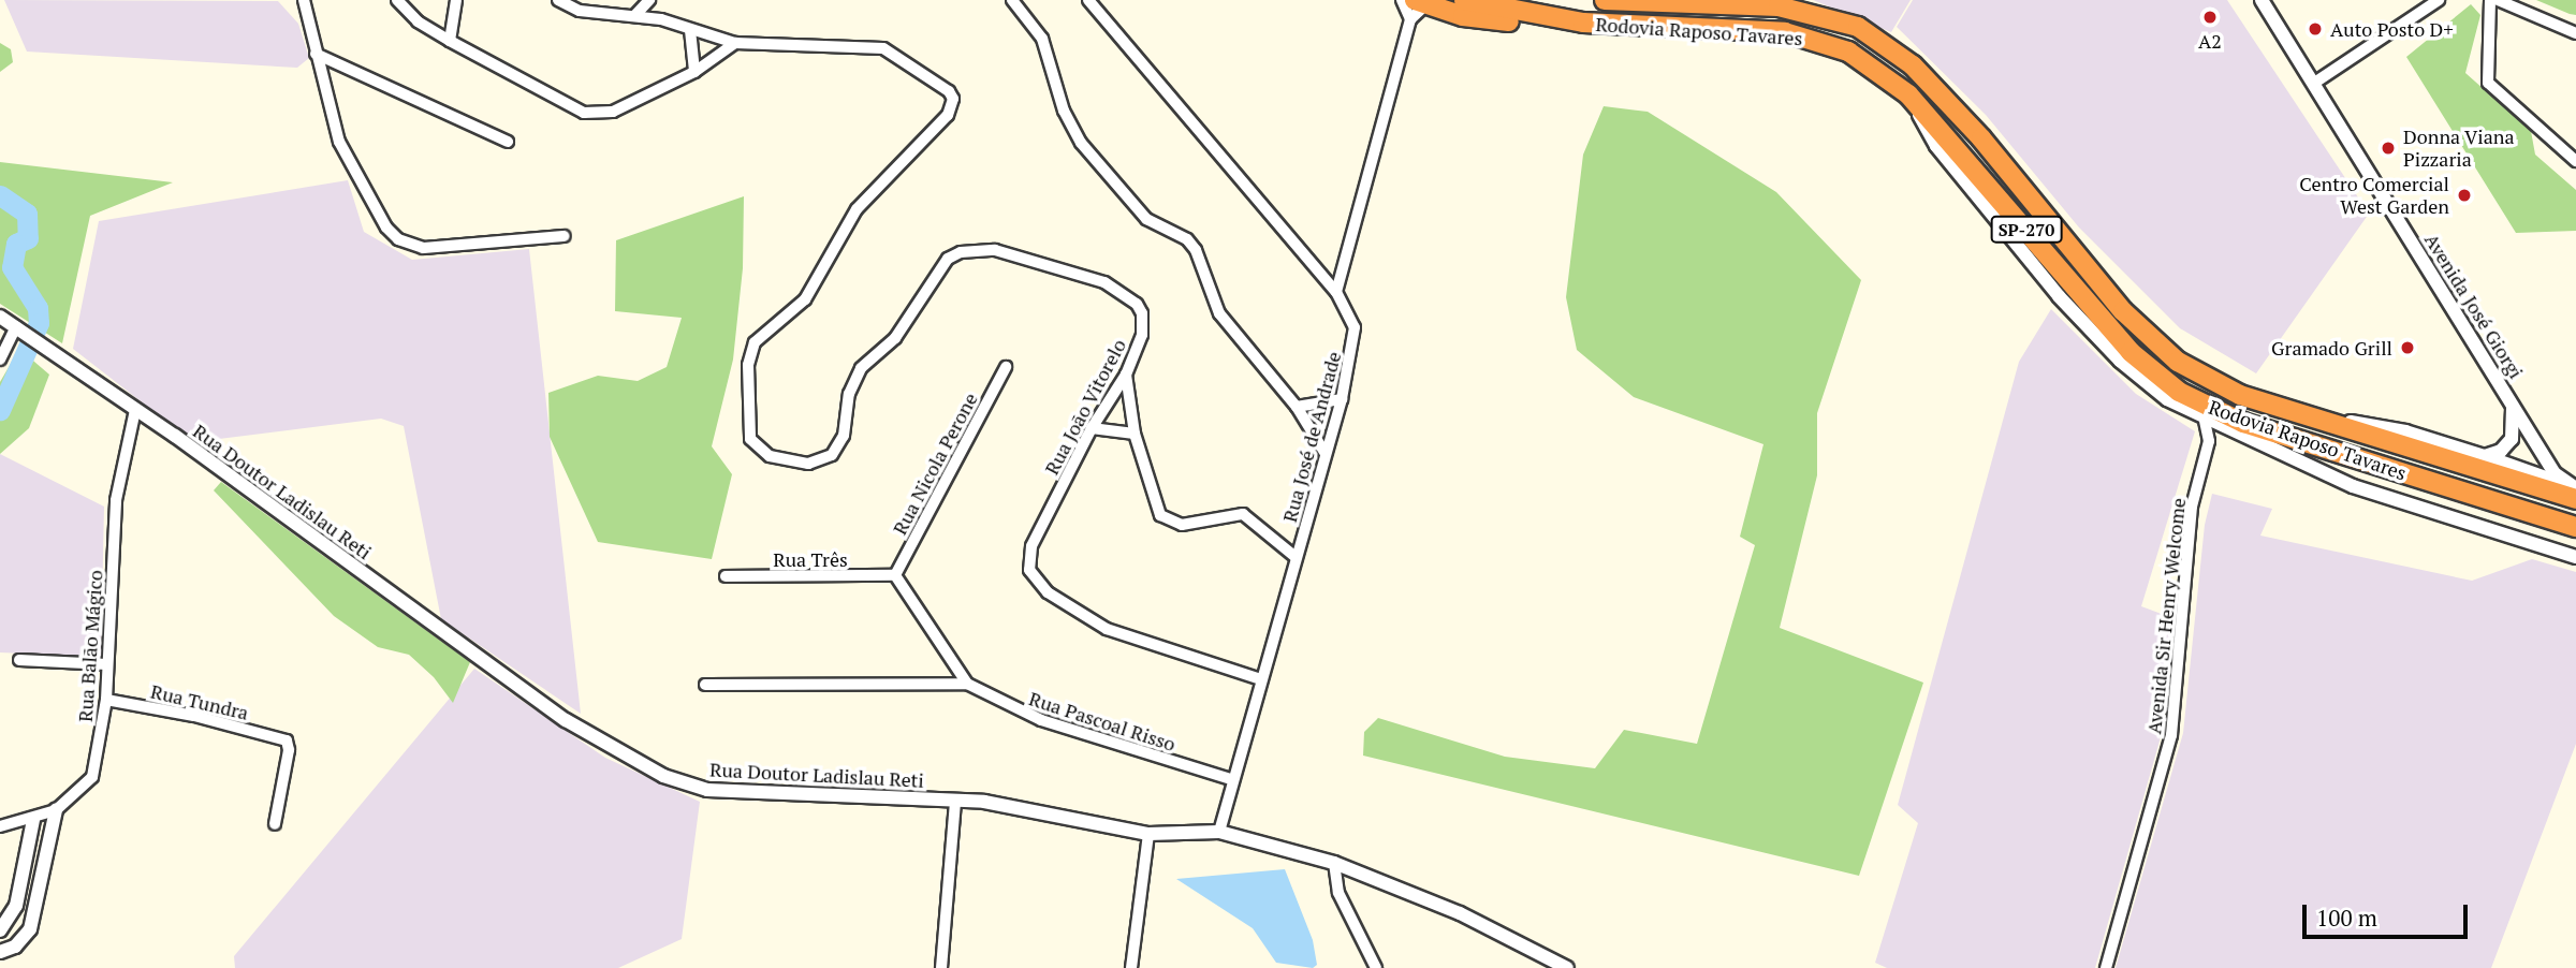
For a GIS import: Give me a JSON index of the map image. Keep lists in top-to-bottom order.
{
  "streets": {
    "highway": ["Rodovia Raposo Tavares", "SP-270"],
    "street": [
      "Avenida José Giorgi",
      "Rua João Vitorelo",
      "Rua José de Andrade",
      "Rua Nicola Perone",
      "Rua Doutor Ladislau Reti",
      "Rua Três",
      "Avenida Sir Henry Welcome",
      "Rua Balão Mágico",
      "Rua Tundra",
      "Rua Pascoal Risso"
    ]
  },
  "crossings": [
    ["Rodovia Raposo Tavares", "Avenida José Giorgi"],
    ["Rua João Vitorelo", "Rua José de Andrade"],
    ["Rua José de Andrade", "Rua Doutor Ladislau Reti"],
    ["Rua José de Andrade", "Rua Pascoal Risso"],
    ["Rua Nicola Perone", "Rua Três"],
    ["Rua Doutor Ladislau Reti", "Rua Balão Mágico"],
    ["Rua Balão Mágico", "Rua Tundra"]
  ],
  "places": [
    "A2",
    "Auto Posto D+",
    "Donna Viana Pizzaria",
    "Centro Comercial West Garden",
    "Gramado Grill"
  ],
  "scale_bar": "100 m"
}
